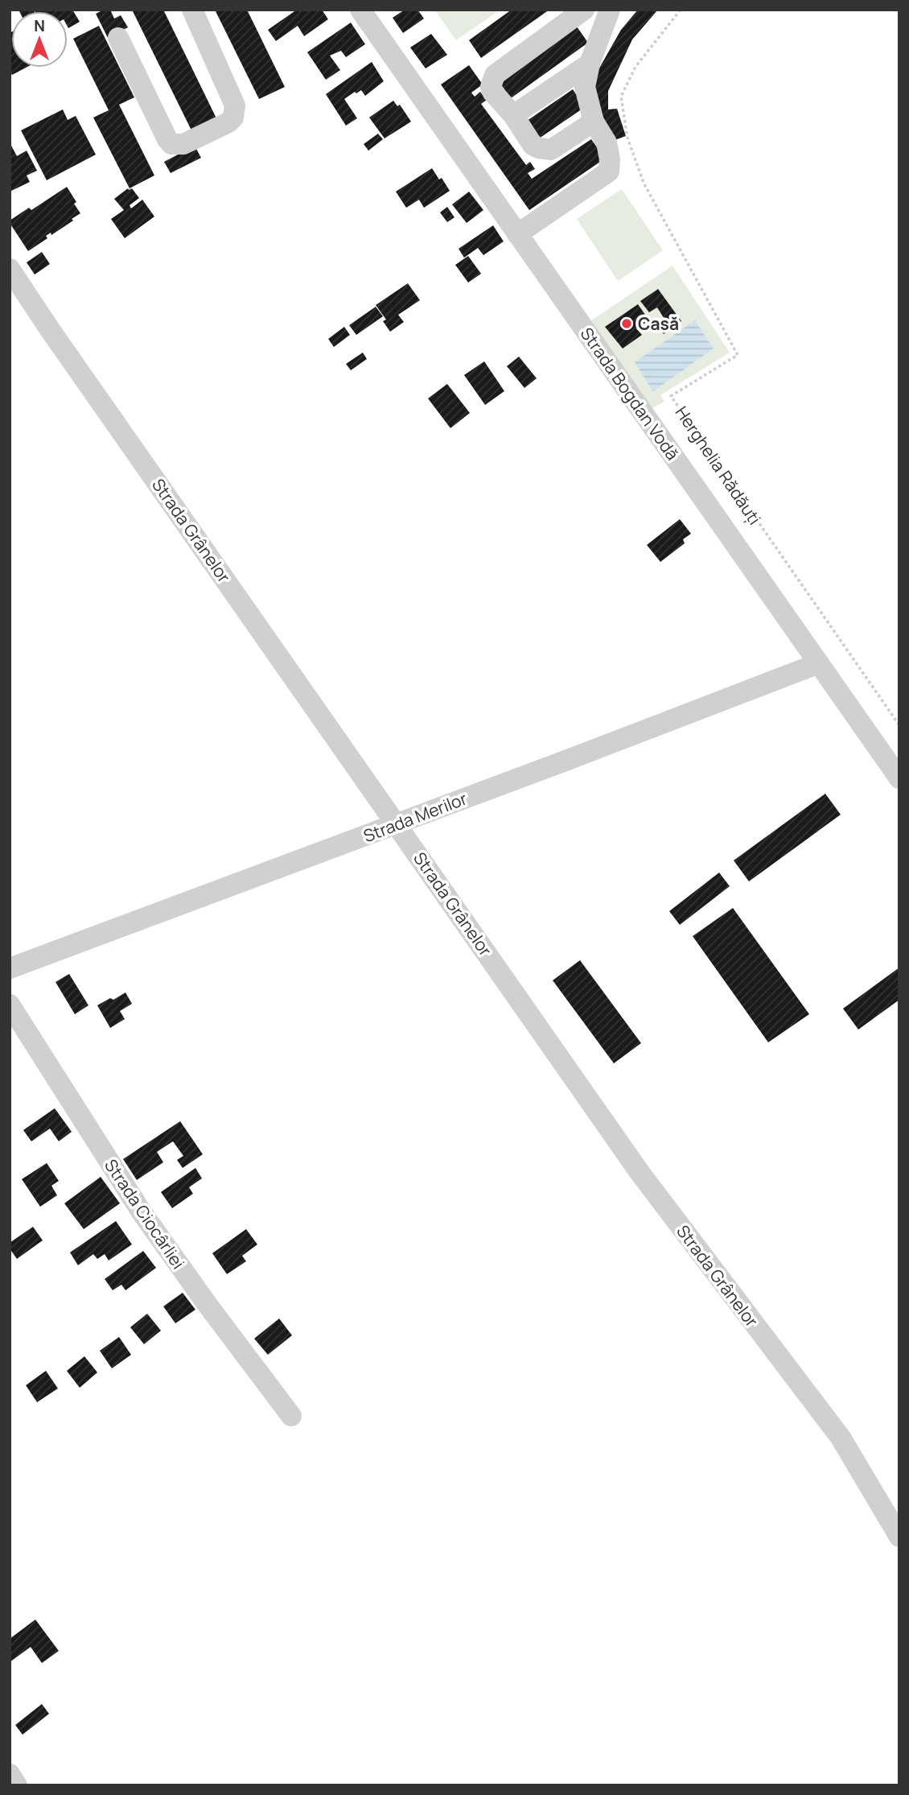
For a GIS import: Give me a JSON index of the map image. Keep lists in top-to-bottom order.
{
  "streets": {
    "street": [
      "Strada Bogdan Vodă",
      "Strada Grânelor",
      "Strada Merilor",
      "Strada Ciocârliei"
    ],
    "path": ["Herghelia Rădăuți"]
  },
  "crossings": [
    ["Strada Bogdan Vodă", "Strada Merilor"],
    ["Strada Grânelor", "Strada Merilor"]
  ],
  "places": ["Casă"],
  "north": "top"
}
